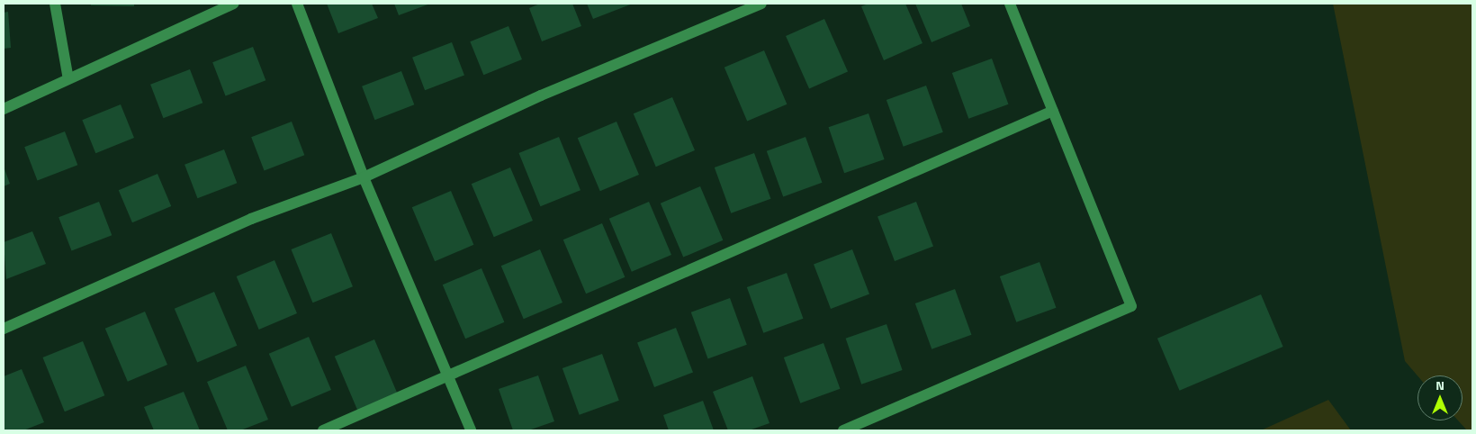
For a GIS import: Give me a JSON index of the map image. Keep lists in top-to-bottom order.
{
  "north": "top"
}
